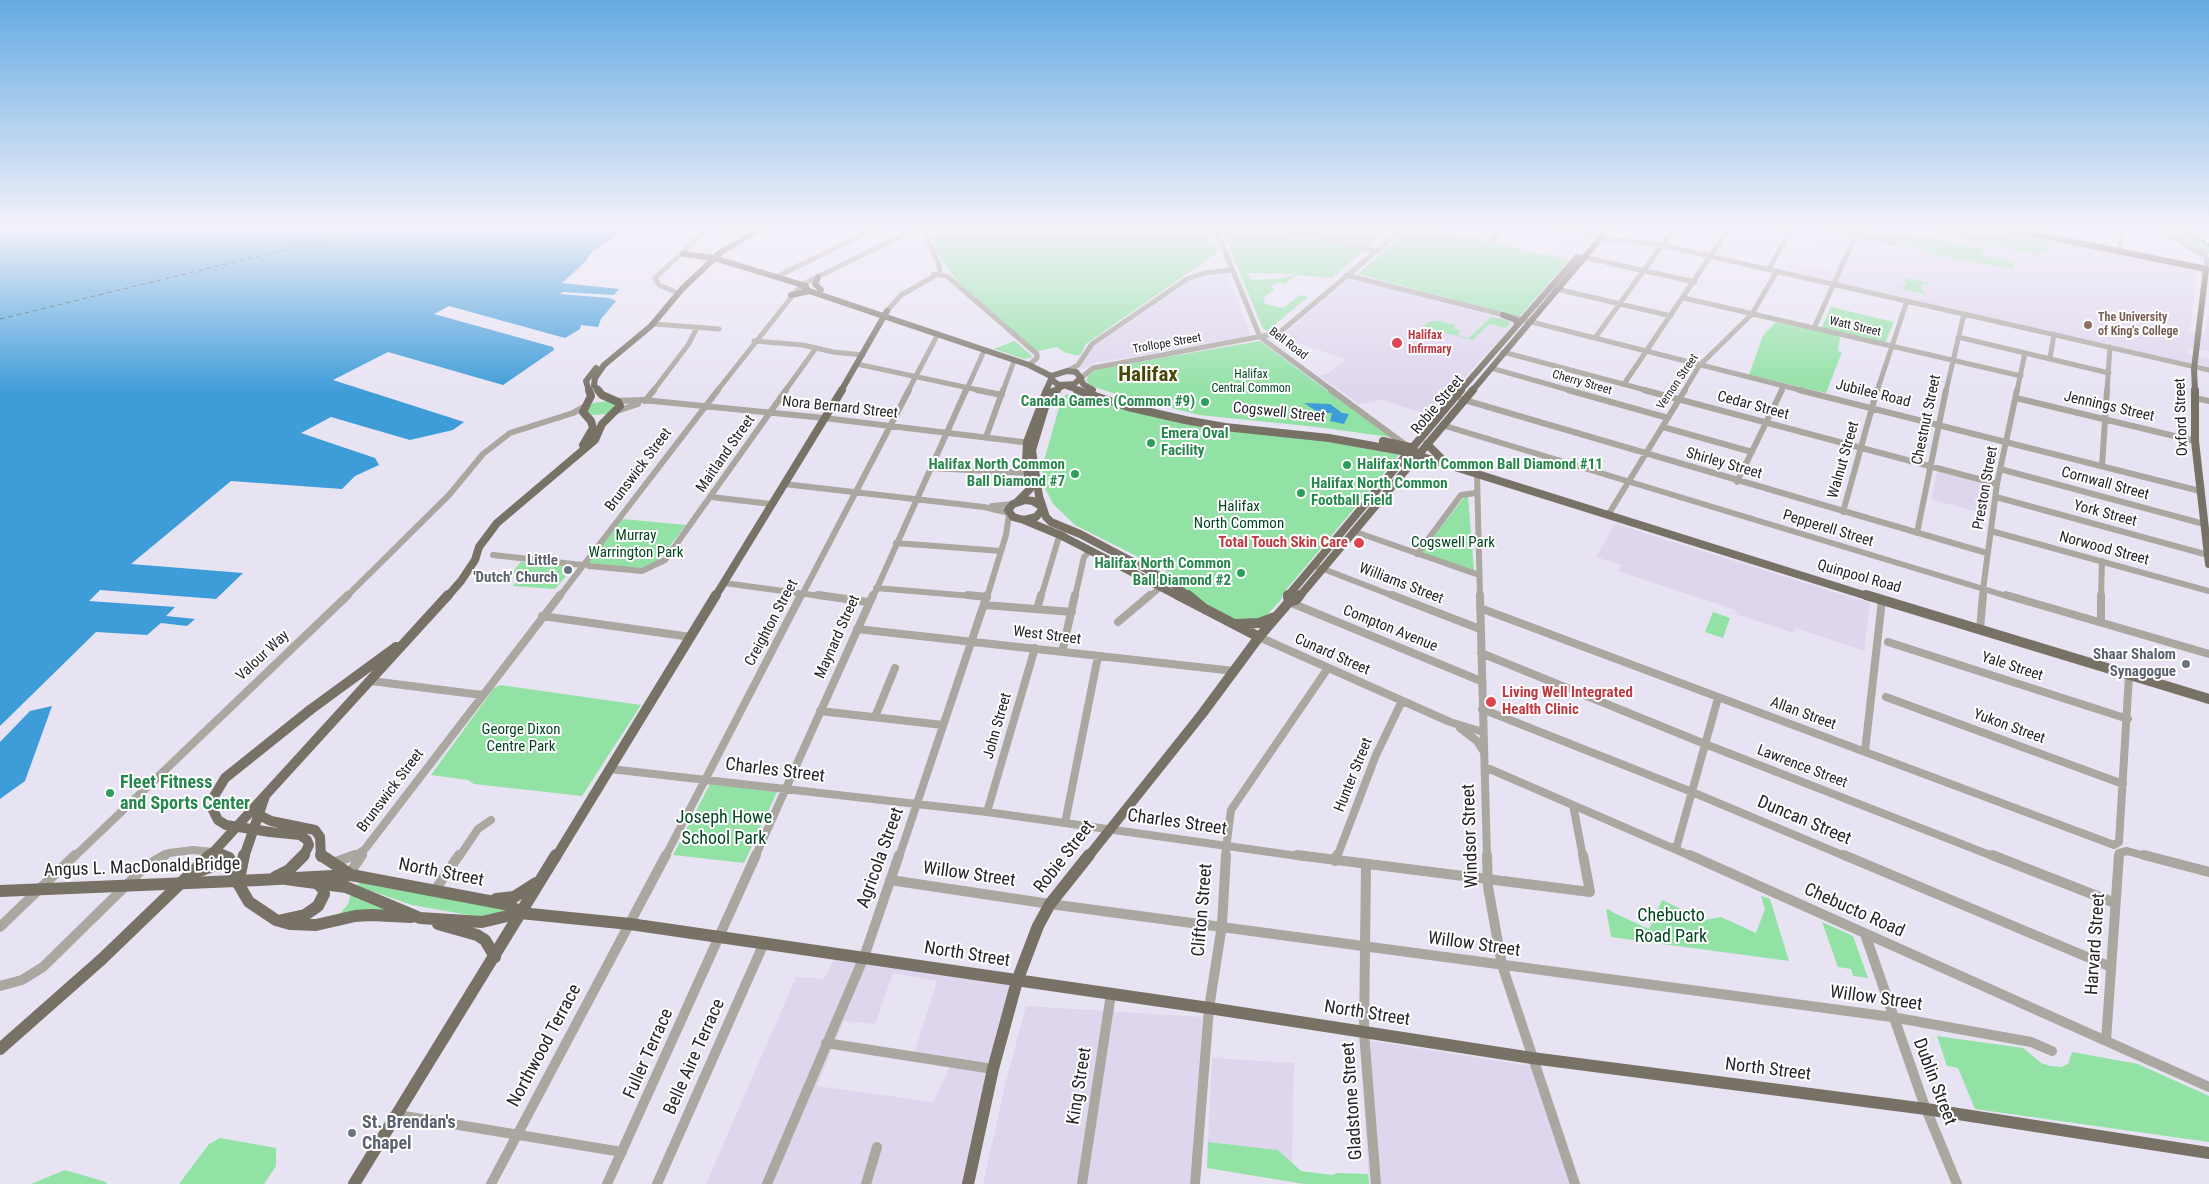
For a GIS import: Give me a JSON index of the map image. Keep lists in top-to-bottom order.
{
  "streets": {
    "main road": [
      "Jubilee Road",
      "Robie Street",
      "Cogswell Street",
      "Oxford Street",
      "Quinpool Road",
      "Cunard Street",
      "Angus L. MacDonald Bridge",
      "North Street"
    ],
    "street": [
      "Watt Street",
      "Trollope Street",
      "Bell Road",
      "Vernon Street",
      "Cherry Street",
      "Cedar Street",
      "Jennings Street",
      "Nora Bernard Street",
      "Chestnut Street",
      "Maitland Street",
      "Walnut Street",
      "Shirley Street",
      "Brunswick Street",
      "Cornwall Street",
      "Preston Street",
      "York Street",
      "Pepperell Street",
      "Norwood Street",
      "Williams Street",
      "Creighton Street",
      "Compton Avenue",
      "West Street",
      "Maynard Street",
      "Valour Way",
      "Yale Street",
      "Allan Street",
      "John Street",
      "Yukon Street",
      "Lawrence Street",
      "Charles Street",
      "Hunter Street",
      "Duncan Street",
      "Windsor Street",
      "Agricola Street",
      "Willow Street",
      "Clifton Street",
      "Chebucto Road",
      "Harvard Street",
      "Northwood Terrace",
      "Fuller Terrace",
      "Belle Aire Terrace",
      "Dublin Street",
      "King Street",
      "Gladstone Street"
    ]
  },
  "crossings": [
    ["Watt Street", "Vernon Street"],
    ["Watt Street", "Chestnut Street"],
    ["Watt Street", "Walnut Street"],
    ["Watt Street", "Preston Street"],
    ["Trollope Street", "Bell Road"],
    ["Trollope Street", "Cogswell Street"],
    ["Bell Road", "Robie Street"],
    ["Bell Road", "Cogswell Street"],
    ["Bell Road", "Quinpool Road"],
    ["Vernon Street", "Cherry Street"],
    ["Vernon Street", "Jubilee Road"],
    ["Vernon Street", "Cedar Street"],
    ["Vernon Street", "Shirley Street"],
    ["Vernon Street", "Pepperell Street"],
    ["Vernon Street", "Quinpool Road"],
    ["Cherry Street", "Robie Street"],
    ["Jubilee Road", "Robie Street"],
    ["Jubilee Road", "Oxford Street"],
    ["Jubilee Road", "Chestnut Street"],
    ["Jubilee Road", "Walnut Street"],
    ["Jubilee Road", "Preston Street"],
    ["Robie Street", "Cedar Street"],
    ["Robie Street", "Cogswell Street"],
    ["Robie Street", "Shirley Street"],
    ["Robie Street", "Pepperell Street"],
    ["Robie Street", "Quinpool Road"],
    ["Robie Street", "Williams Street"],
    ["Robie Street", "Compton Avenue"],
    ["Robie Street", "West Street"],
    ["Robie Street", "Cunard Street"],
    ["Robie Street", "Charles Street"],
    ["Robie Street", "North Street"],
    ["Robie Street", "Willow Street"],
    ["Cedar Street", "Chestnut Street"],
    ["Cedar Street", "Walnut Street"],
    ["Cedar Street", "Preston Street"],
    ["Jennings Street", "Oxford Street"],
    ["Jennings Street", "Preston Street"],
    ["Nora Bernard Street", "Maitland Street"],
    ["Nora Bernard Street", "Brunswick Street"],
    ["Nora Bernard Street", "Creighton Street"],
    ["Nora Bernard Street", "Maynard Street"],
    ["Cogswell Street", "Quinpool Road"],
    ["Oxford Street", "Cornwall Street"],
    ["Oxford Street", "York Street"],
    ["Chestnut Street", "Shirley Street"],
    ["Maitland Street", "Brunswick Street"],
    ["Walnut Street", "Shirley Street"],
    ["Shirley Street", "Preston Street"],
    ["Brunswick Street", "Angus L. MacDonald Bridge"],
    ["Brunswick Street", "North Street"],
    ["Cornwall Street", "Preston Street"],
    ["Preston Street", "York Street"],
    ["Preston Street", "Pepperell Street"],
    ["Preston Street", "Norwood Street"],
    ["Preston Street", "Quinpool Road"],
    ["Quinpool Road", "Windsor Street"],
    ["Quinpool Road", "Harvard Street"],
    ["Williams Street", "Windsor Street"],
    ["Creighton Street", "Charles Street"],
    ["Creighton Street", "North Street"],
    ["Creighton Street", "Northwood Terrace"],
    ["Compton Avenue", "Windsor Street"],
    ["West Street", "Maynard Street"],
    ["West Street", "John Street"],
    ["West Street", "Agricola Street"],
    ["Maynard Street", "Charles Street"],
    ["Maynard Street", "North Street"],
    ["Maynard Street", "Fuller Terrace"],
    ["Cunard Street", "Hunter Street"],
    ["Cunard Street", "Windsor Street"],
    ["Cunard Street", "Agricola Street"],
    ["Cunard Street", "Clifton Street"],
    ["Yale Street", "Harvard Street"],
    ["Allan Street", "Windsor Street"],
    ["Allan Street", "Harvard Street"],
    ["John Street", "Charles Street"],
    ["Yukon Street", "Harvard Street"],
    ["Lawrence Street", "Windsor Street"],
    ["Lawrence Street", "Harvard Street"],
    ["Charles Street", "Hunter Street"],
    ["Charles Street", "Windsor Street"],
    ["Charles Street", "Agricola Street"],
    ["Charles Street", "Clifton Street"],
    ["Charles Street", "Chebucto Road"],
    ["Charles Street", "Gladstone Street"],
    ["Duncan Street", "Windsor Street"],
    ["Duncan Street", "Harvard Street"],
    ["Windsor Street", "North Street"],
    ["Windsor Street", "Willow Street"],
    ["Windsor Street", "Chebucto Road"],
    ["Agricola Street", "North Street"],
    ["Agricola Street", "Willow Street"],
    ["Angus L. MacDonald Bridge", "North Street"],
    ["North Street", "Clifton Street"],
    ["North Street", "Northwood Terrace"],
    ["North Street", "Fuller Terrace"],
    ["North Street", "Belle Aire Terrace"],
    ["North Street", "Dublin Street"],
    ["North Street", "King Street"],
    ["North Street", "Gladstone Street"],
    ["Willow Street", "Clifton Street"],
    ["Willow Street", "Dublin Street"],
    ["Willow Street", "Gladstone Street"],
    ["Chebucto Road", "Harvard Street"],
    ["Chebucto Road", "Dublin Street"]
  ],
  "districts": ["Halifax"],
  "parks": [
    "Halifax Central Common",
    "Halifax North Common",
    "Murray Warrington Park",
    "Cogswell Park",
    "George Dixon Centre Park",
    "Joseph Howe School Park",
    "Chebucto Road Park"
  ],
  "places": [
    "The University of King's College",
    "Halifax Infirmary",
    "Canada Games (Common #9)",
    "Emera Oval Facility",
    "Halifax North Common Ball Diamond #11",
    "Halifax North Common Ball Diamond #7",
    "Halifax North Common Football Field",
    "Total Touch Skin Care",
    "Little 'Dutch' Church",
    "Halifax North Common Ball Diamond #2",
    "Shaar Shalom Synagogue",
    "Living Well Integrated Health Clinic",
    "Fleet Fitness and Sports Center",
    "St. Brendan's Chapel"
  ]
}
